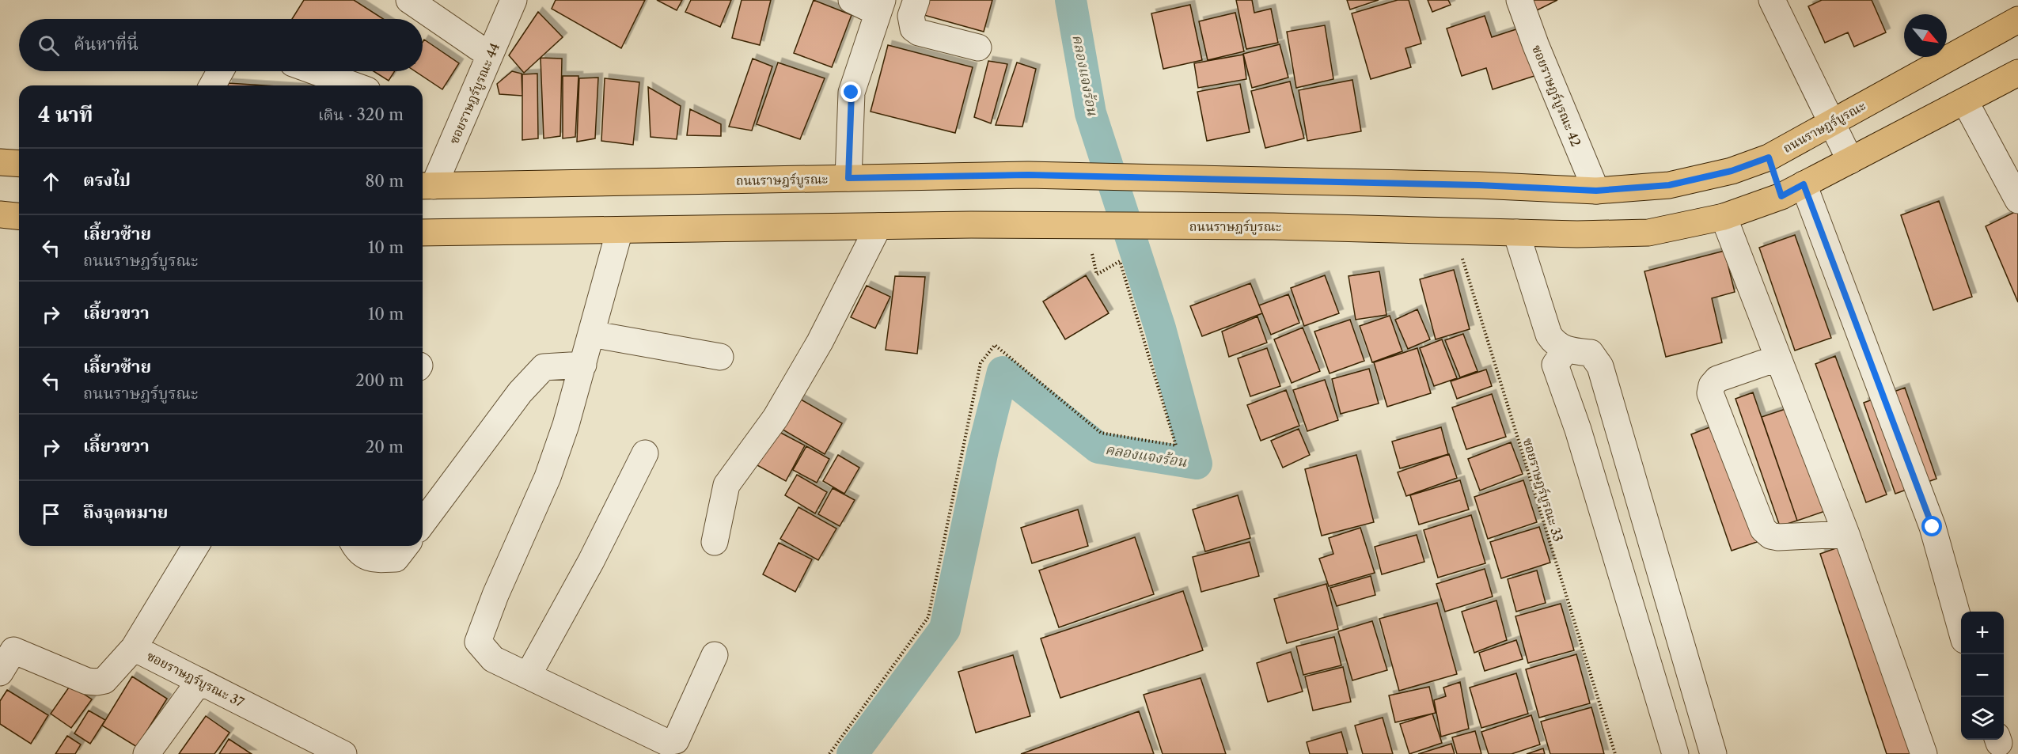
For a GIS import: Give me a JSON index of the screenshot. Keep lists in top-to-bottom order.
{
  "streets": {
    "main road": ["ถนนราษฎร์บูรณะ"],
    "street": ["ซอยราษฎร์บูรณะ 44", "ซอยราษฎร์บูรณะ 42", "ซอยราษฎร์บูรณะ 37"],
    "path": ["ซอยราษฎร์บูรณะ 33"]
  },
  "crossings": [
    ["ซอยราษฎร์บูรณะ 44", "ถนนราษฎร์บูรณะ"],
    ["ซอยราษฎร์บูรณะ 42", "ถนนราษฎร์บูรณะ"],
    ["ถนนราษฎร์บูรณะ", "ซอยราษฎร์บูรณะ 33"]
  ],
  "water": ["คลองแจงร้อน"],
  "north": "bottom right",
  "page": {
    "search": "ค้นหาที่นี่",
    "heading": ["4 นาที", "เดิน · 320 m"],
    "list": [
      ["ตรงไป", "80 m"],
      ["เลี้ยวซ้าย", "ถนนราษฎร์บูรณะ", "10 m"],
      ["เลี้ยวขวา", "10 m"],
      ["เลี้ยวซ้าย", "ถนนราษฎร์บูรณะ", "200 m"],
      ["เลี้ยวขวา", "20 m"],
      "ถึงจุดหมาย"
    ],
    "map_buttons": ["+", "−"]
  }
}
